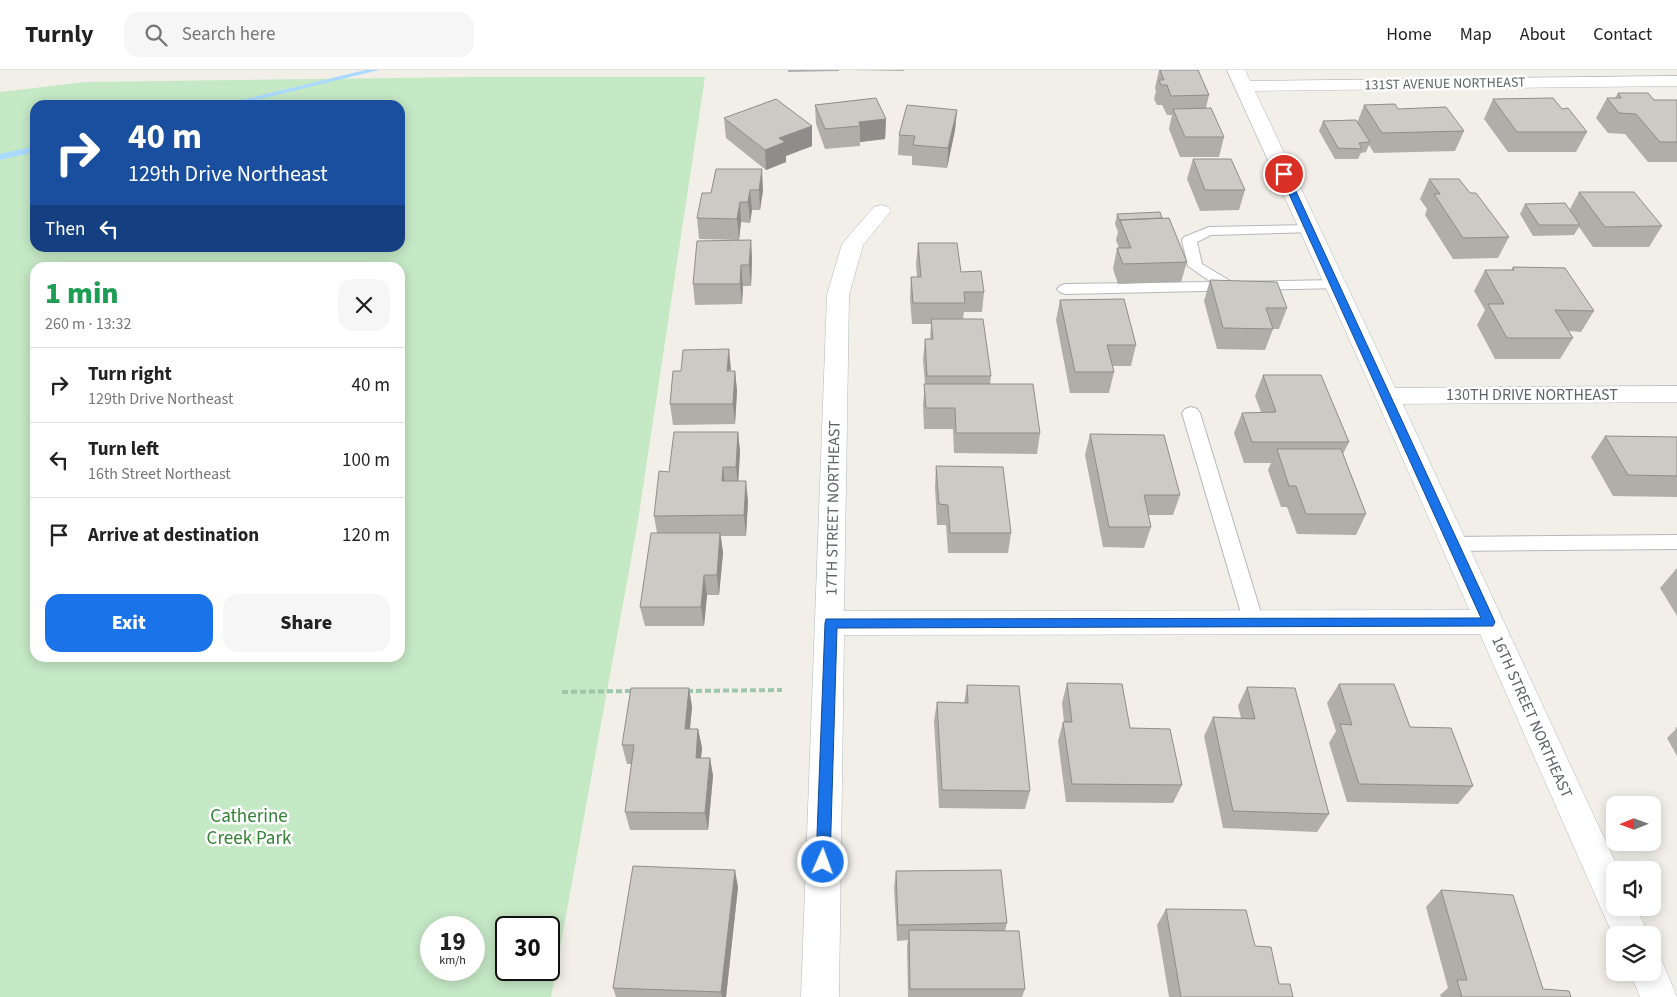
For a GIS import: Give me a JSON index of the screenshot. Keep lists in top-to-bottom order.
{
  "streets": {
    "street": [
      "131ST AVENUE NORTHEAST",
      "130TH DRIVE NORTHEAST",
      "17TH STREET NORTHEAST",
      "16TH STREET NORTHEAST"
    ]
  },
  "crossings": [
    ["131ST AVENUE NORTHEAST", "16TH STREET NORTHEAST"],
    ["130TH DRIVE NORTHEAST", "16TH STREET NORTHEAST"]
  ],
  "parks": ["Catherine Creek Park"],
  "north": "left",
  "page": {
    "header": "Turnly",
    "search": "Search here",
    "nav": [
      "Home",
      "Map",
      "About",
      "Contact"
    ],
    "turn": ["40 m", "129th Drive Northeast"],
    "then": "Then",
    "heading": ["1 min", "260 m · 13:32"],
    "list": [
      {
        "name": "Turn right",
        "note": "129th Drive Northeast",
        "value": "40 m"
      },
      {
        "name": "Turn left",
        "note": "16th Street Northeast",
        "value": "100 m"
      },
      {
        "name": "Arrive at destination",
        "value": "120 m"
      }
    ],
    "buttons": ["Exit", "Share"],
    "speed": "19 km/h",
    "limit": "30"
  }
}
